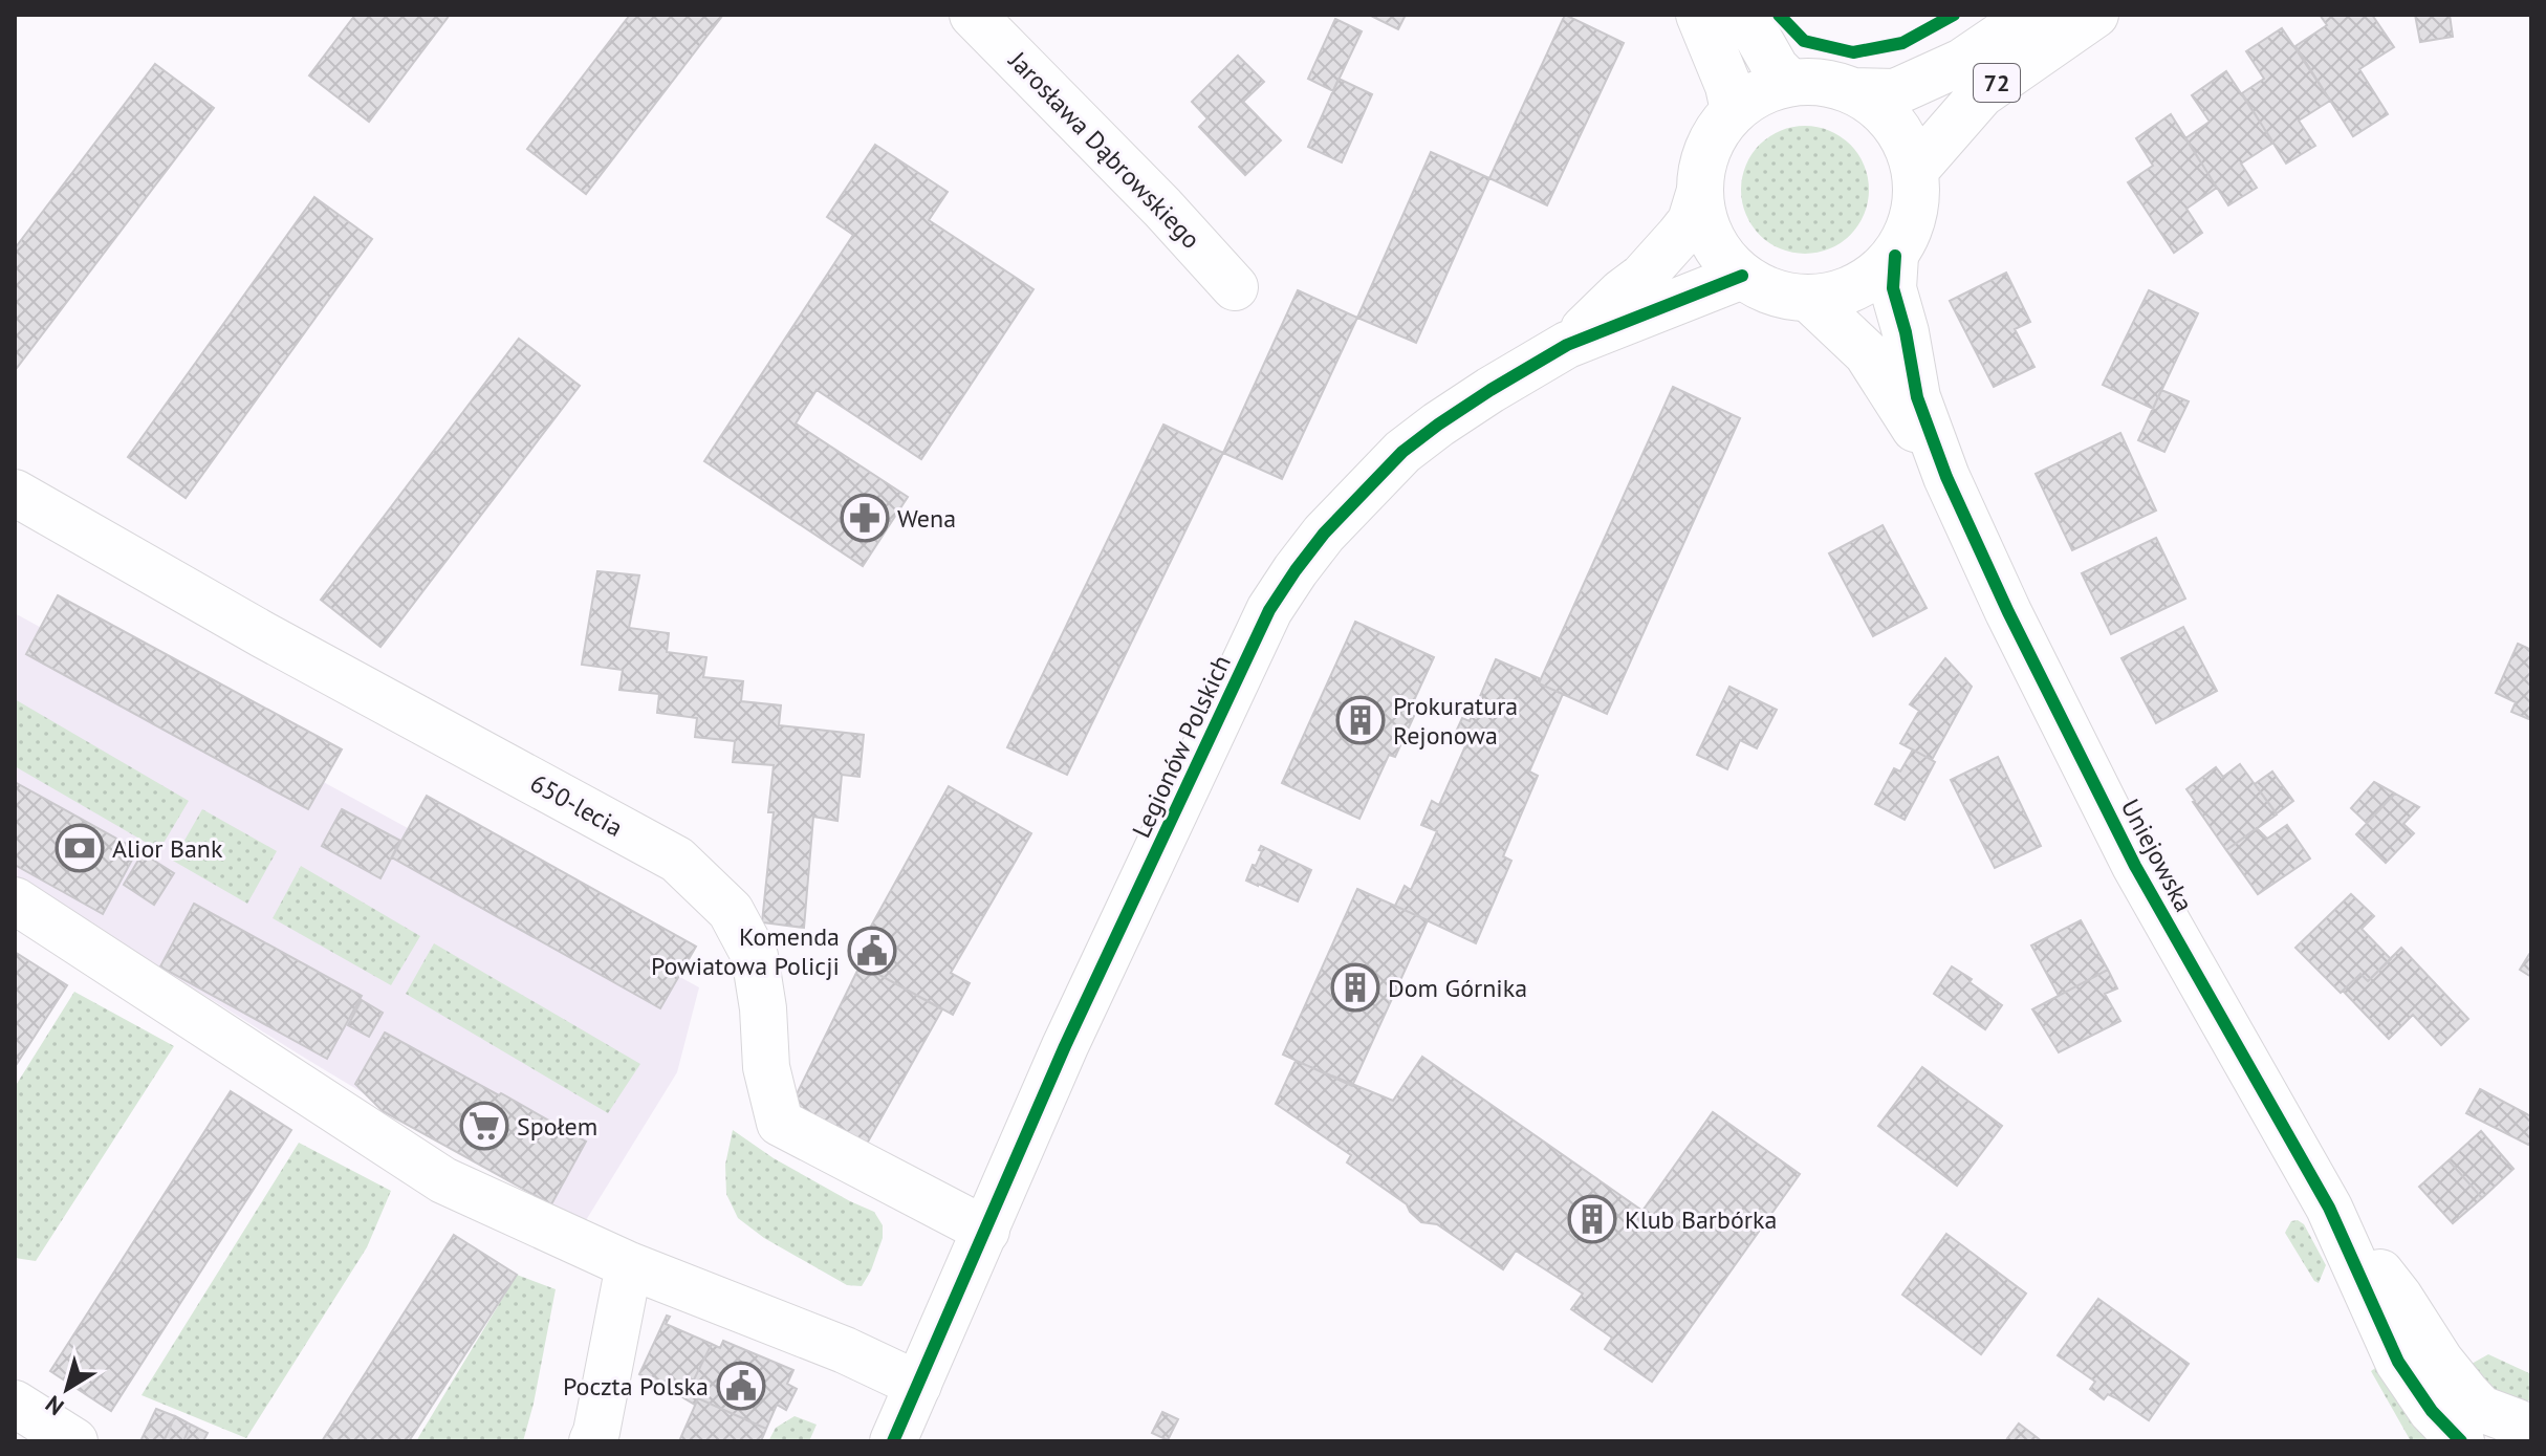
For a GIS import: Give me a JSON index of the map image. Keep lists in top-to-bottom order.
{
  "streets": {
    "street": [
      "72",
      "Jarosława Dąbrowskiego",
      "Legionów Polskich",
      "650-lecia",
      "Uniejowska"
    ]
  },
  "crossings": [
    ["72", "Legionów Polskich"],
    ["72", "Uniejowska"],
    ["Legionów Polskich", "650-lecia"],
    ["Legionów Polskich", "Uniejowska"]
  ],
  "places": {
    "pharmacy": ["Wena"],
    "building": ["Prokuratura Rejonowa", "Dom Górnika", "Klub Barbórka"],
    "bank": ["Alior Bank"],
    "public building": ["Komenda Powiatowa Policji", "Poczta Polska"],
    "supermarket": ["Społem"]
  },
  "north": "bottom left"
}
